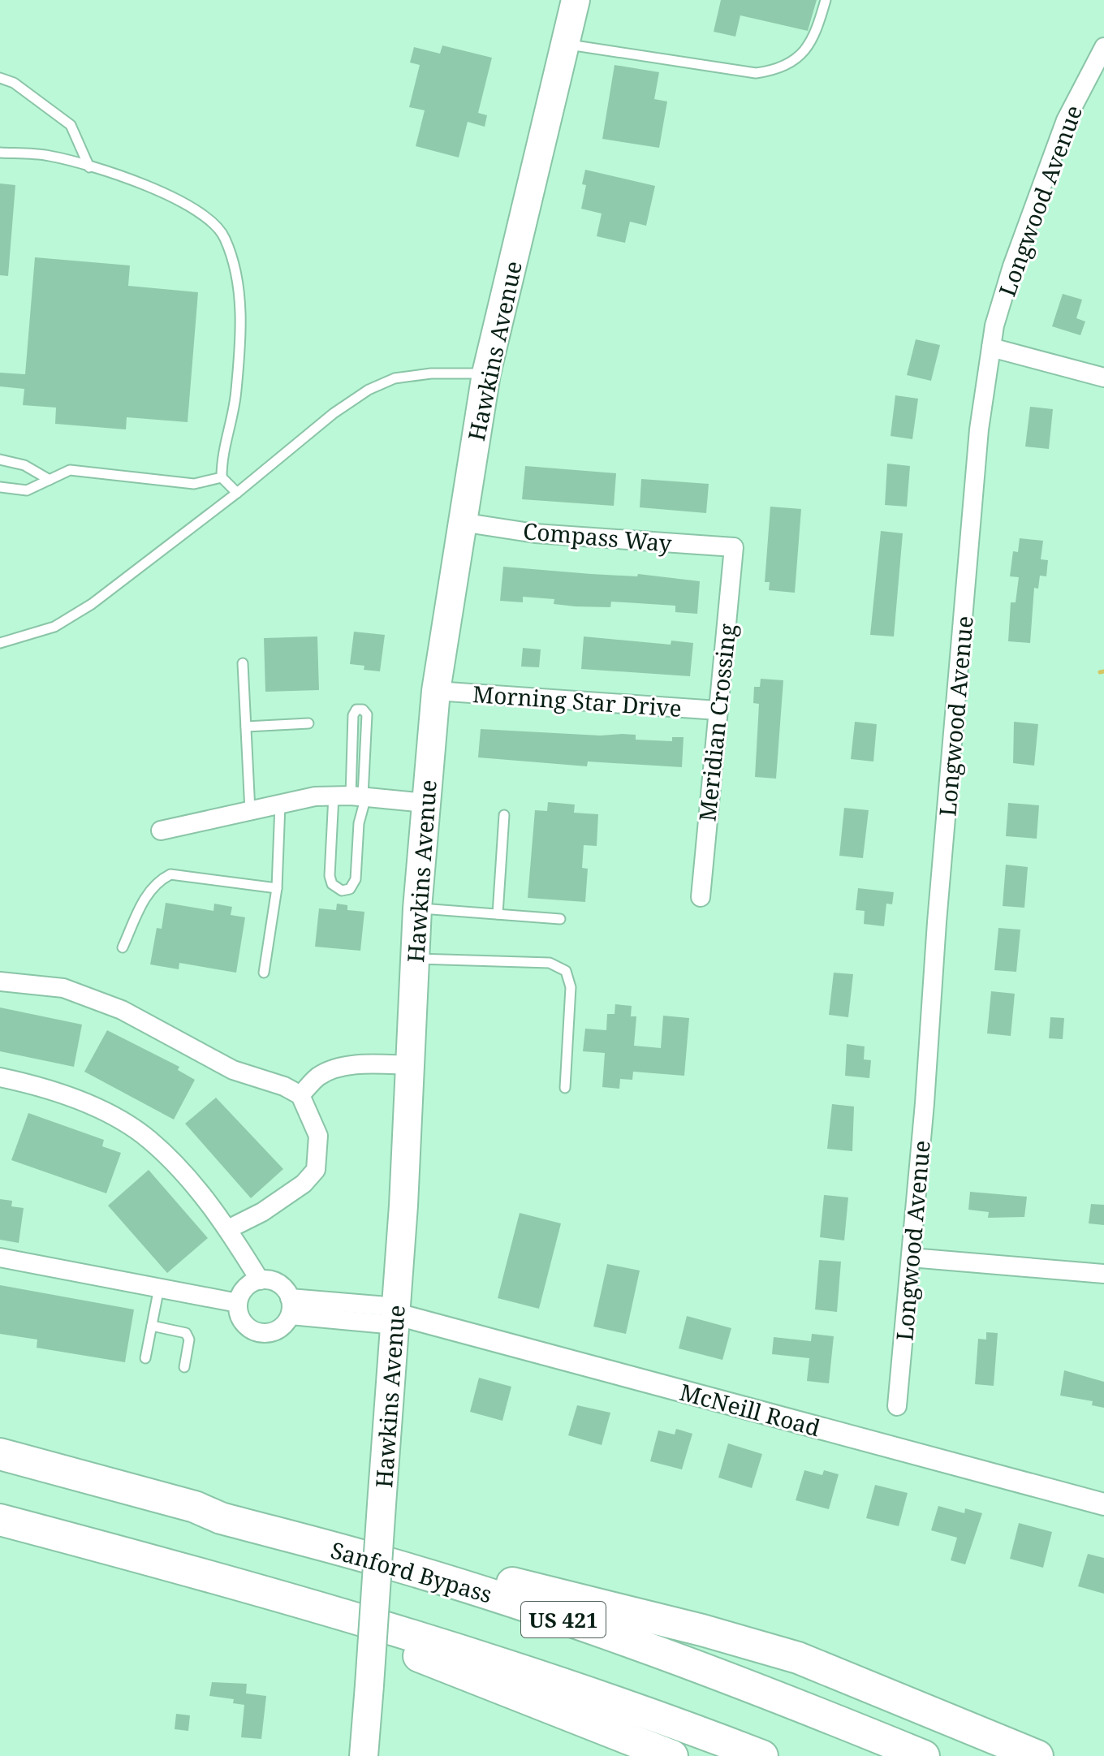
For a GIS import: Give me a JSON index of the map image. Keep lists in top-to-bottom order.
{
  "streets": {
    "highway": ["Sanford Bypass", "US 421"],
    "main road": ["Hawkins Avenue"],
    "street": [
      "Longwood Avenue",
      "Compass Way",
      "Morning Star Drive",
      "Meridian Crossing",
      "McNeill Road"
    ]
  },
  "crossings": [
    ["Hawkins Avenue", "Compass Way"],
    ["Hawkins Avenue", "Morning Star Drive"],
    ["Hawkins Avenue", "McNeill Road"],
    ["Compass Way", "Meridian Crossing"],
    ["Morning Star Drive", "Meridian Crossing"]
  ]
}
